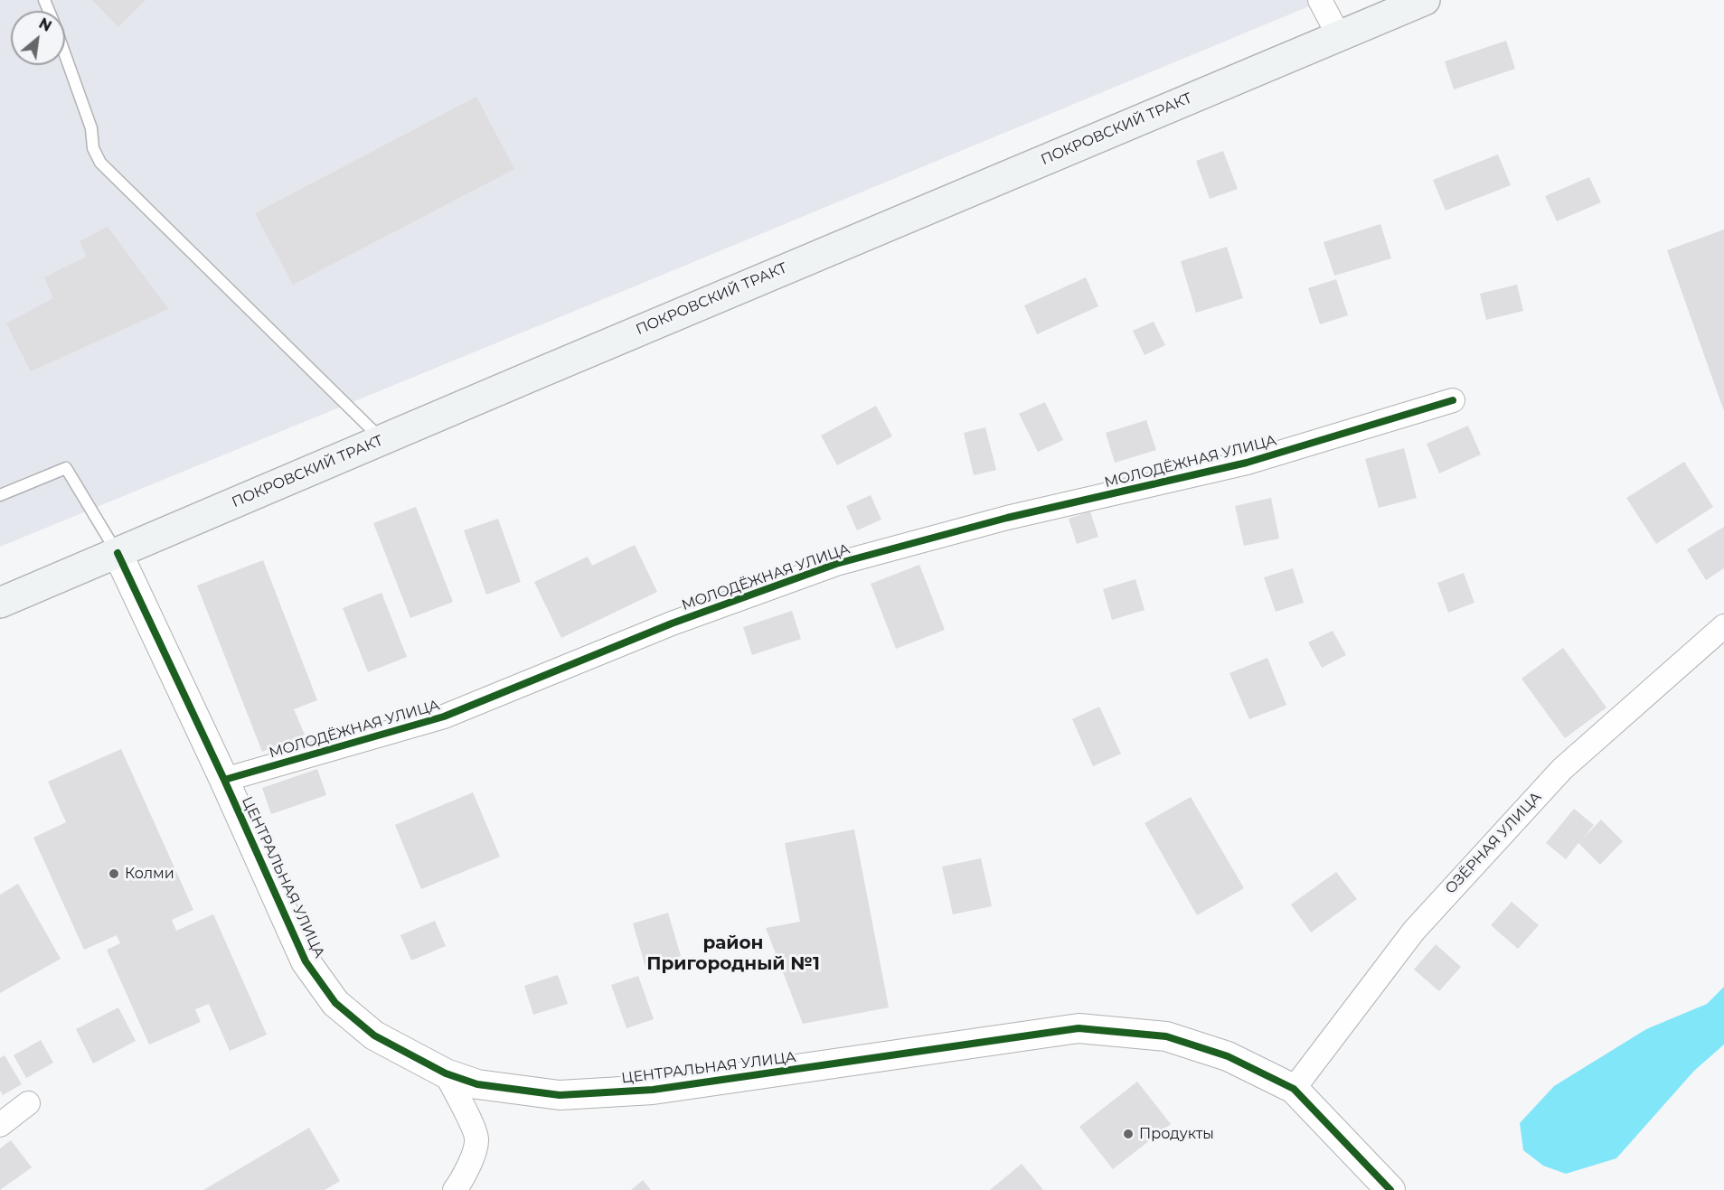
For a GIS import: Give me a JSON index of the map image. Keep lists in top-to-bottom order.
{
  "streets": {
    "main road": ["ПОКРОВСКИЙ ТРАКТ"],
    "street": ["МОЛОДЁЖНАЯ УЛИЦА", "ОЗЁРНАЯ УЛИЦА", "ЦЕНТРАЛЬНАЯ УЛИЦА"]
  },
  "crossings": [
    ["ПОКРОВСКИЙ ТРАКТ", "ЦЕНТРАЛЬНАЯ УЛИЦА"],
    ["МОЛОДЁЖНАЯ УЛИЦА", "ЦЕНТРАЛЬНАЯ УЛИЦА"],
    ["ОЗЁРНАЯ УЛИЦА", "ЦЕНТРАЛЬНАЯ УЛИЦА"]
  ],
  "districts": ["район Пригородный №1"],
  "places": ["Колми", "Продукты"],
  "north": "top right"
}
